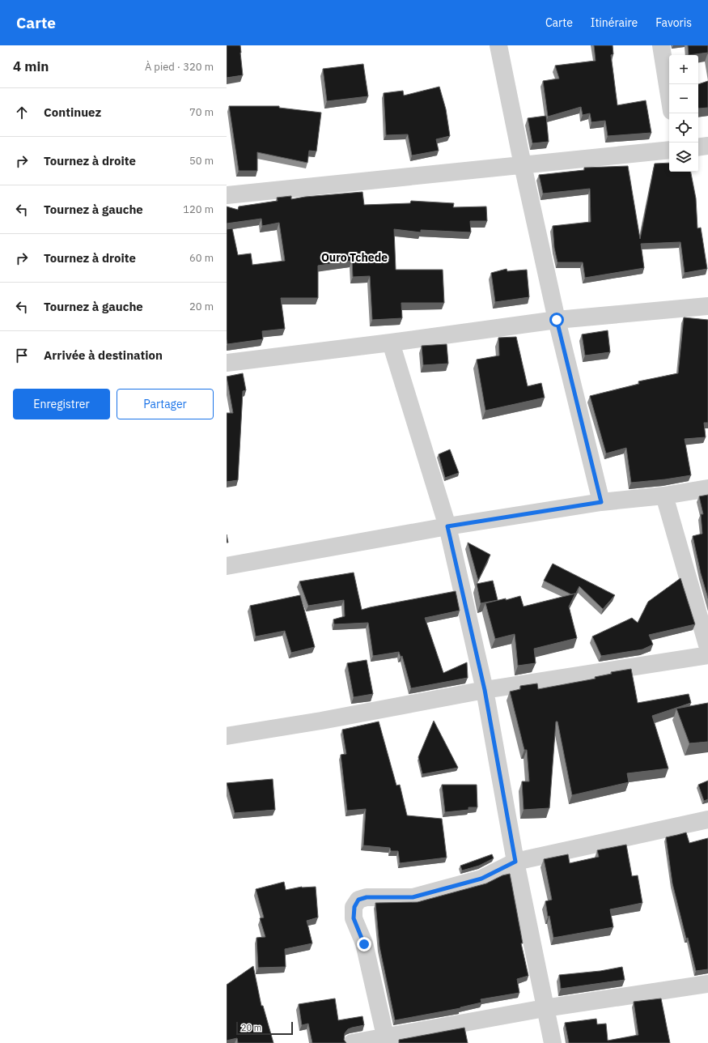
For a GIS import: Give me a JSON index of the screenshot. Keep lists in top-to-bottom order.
{
  "districts": ["Ouro Tchede"],
  "scale_bar": "20 m",
  "page": {
    "header": "Carte",
    "nav": ["Carte", "Itinéraire", "Favoris"],
    "heading": ["4 min", "À pied · 320 m"],
    "map_buttons": ["+", "−"],
    "list": [
      ["Continuez", "70 m"],
      ["Tournez à droite", "50 m"],
      ["Tournez à gauche", "120 m"],
      ["Tournez à droite", "60 m"],
      ["Tournez à gauche", "20 m"],
      "Arrivée à destination"
    ],
    "buttons": ["Enregistrer", "Partager"],
    "scale": "20 m"
  }
}
